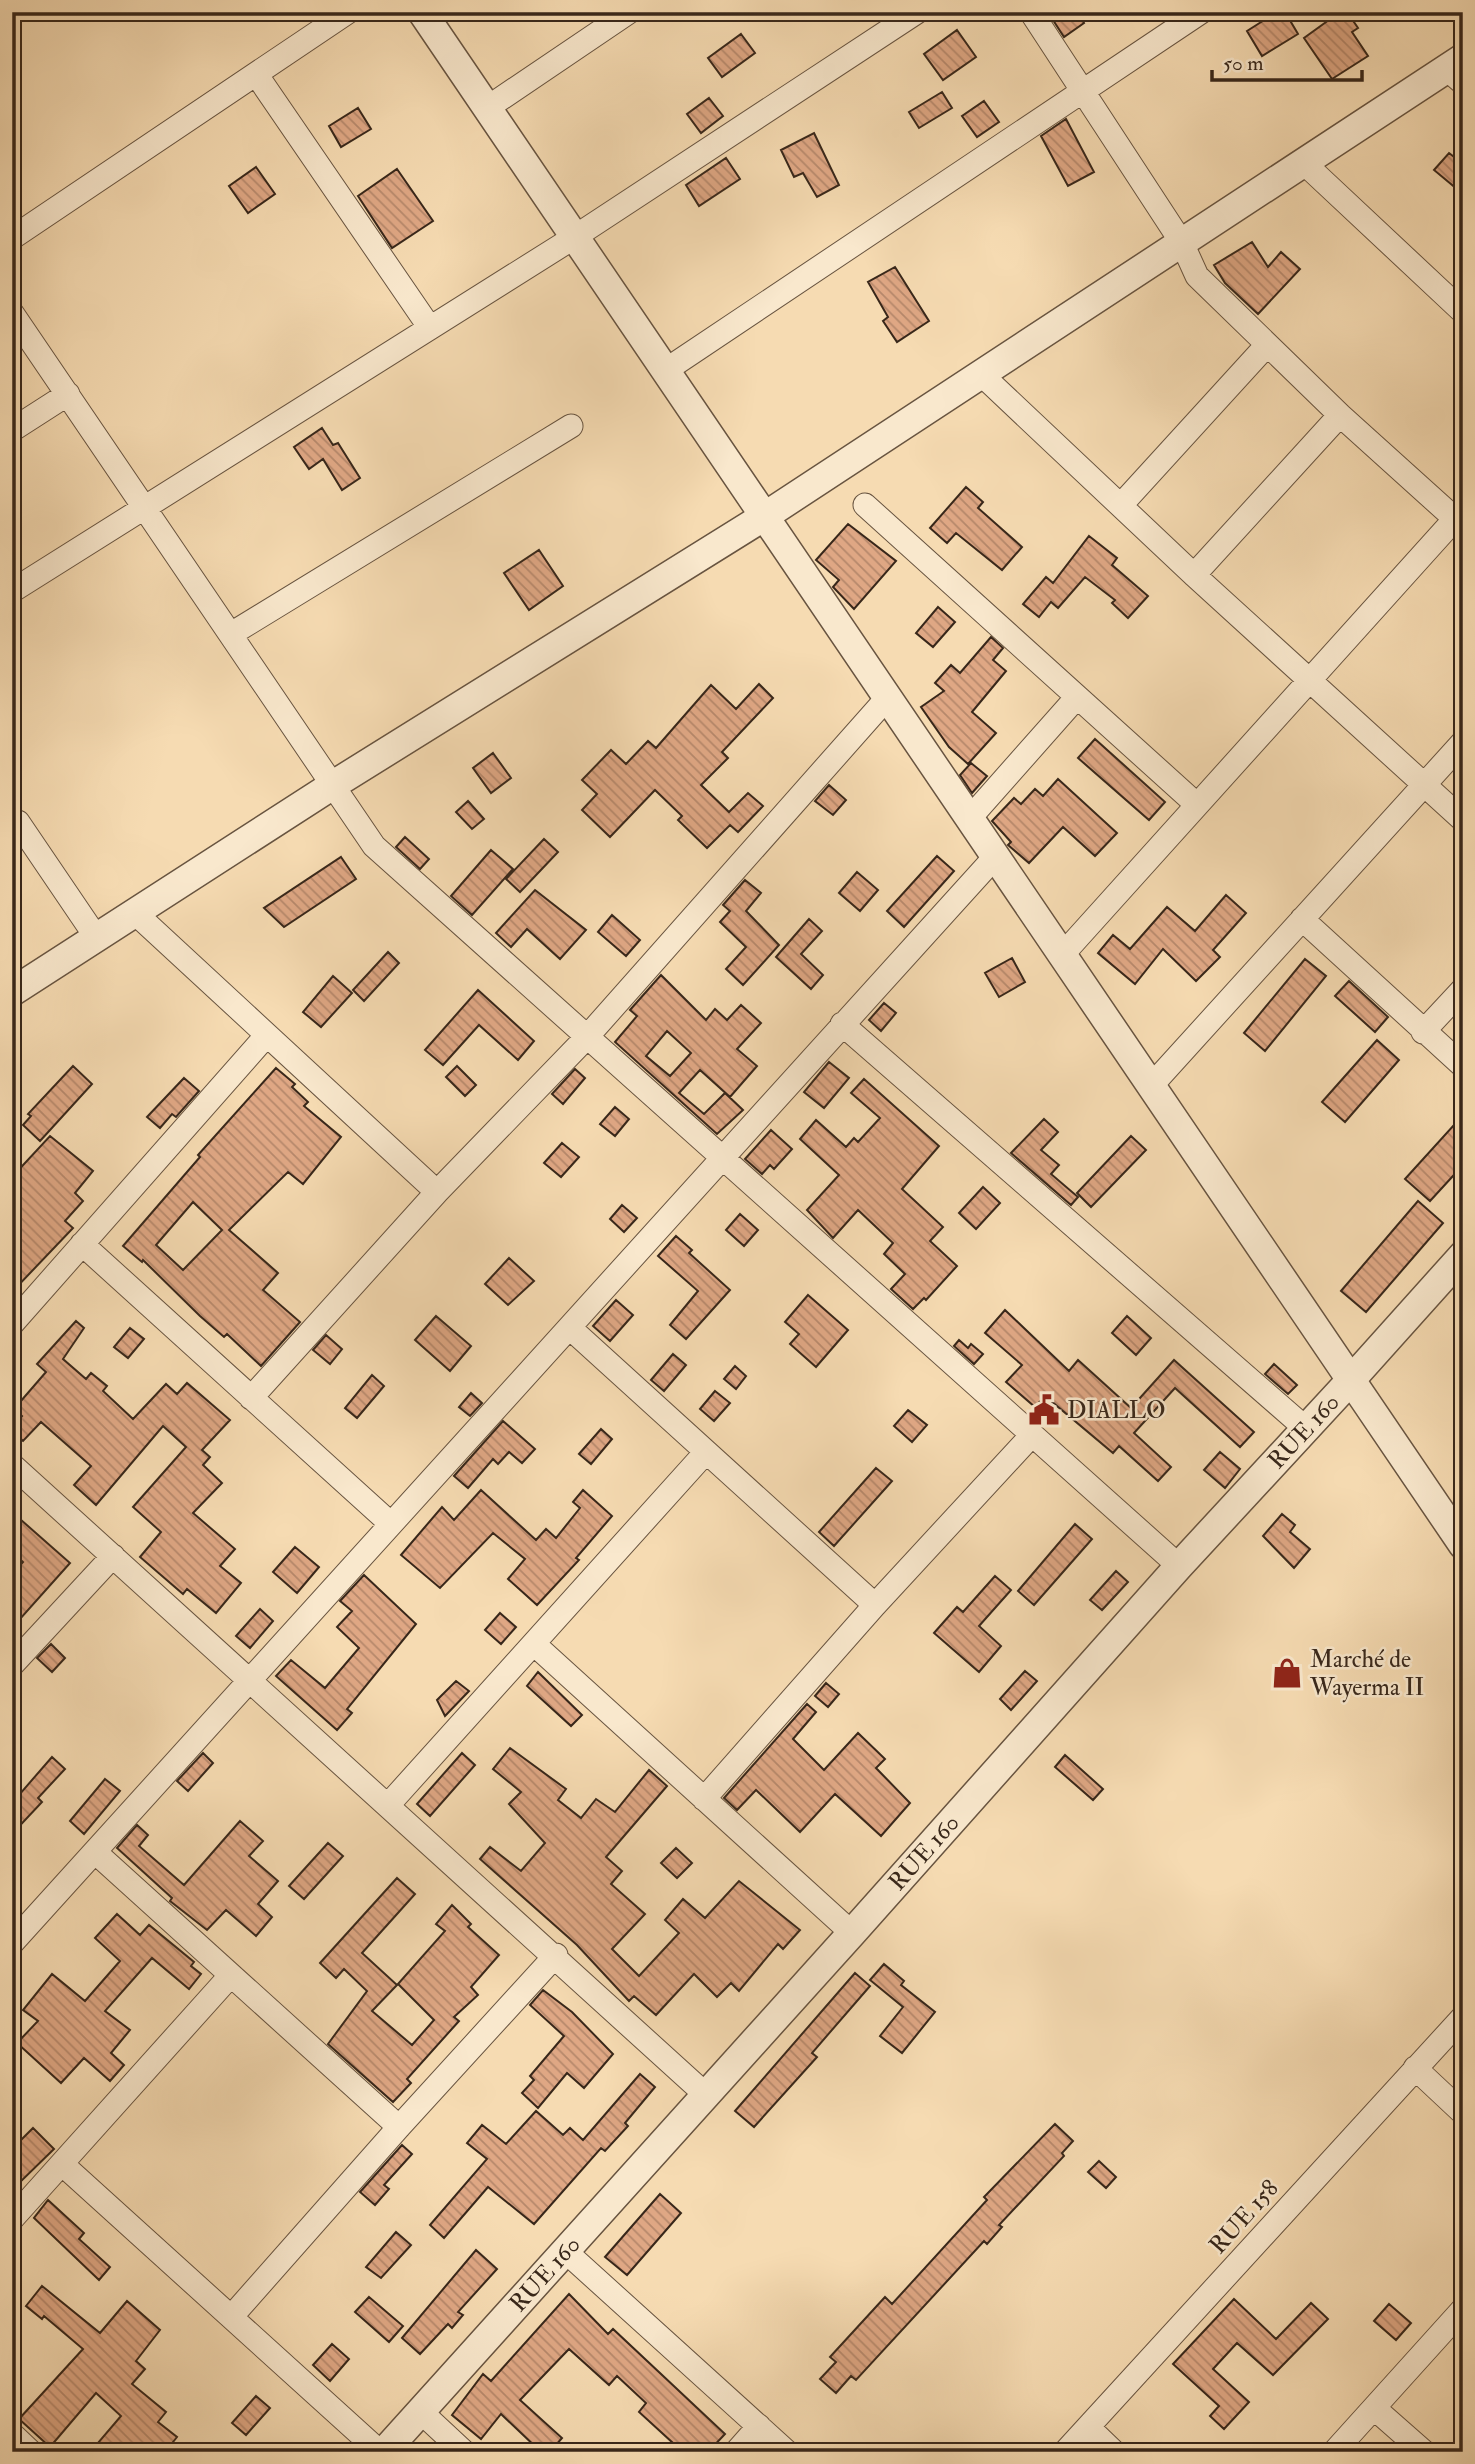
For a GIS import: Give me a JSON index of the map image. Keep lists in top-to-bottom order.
{
  "streets": {
    "street": ["RUE 160", "RUE 158"]
  },
  "places": {
    "public building": ["DIALLO"],
    "shop": ["Marché de Wayerma II"]
  },
  "scale_bar": "50 m"
}
